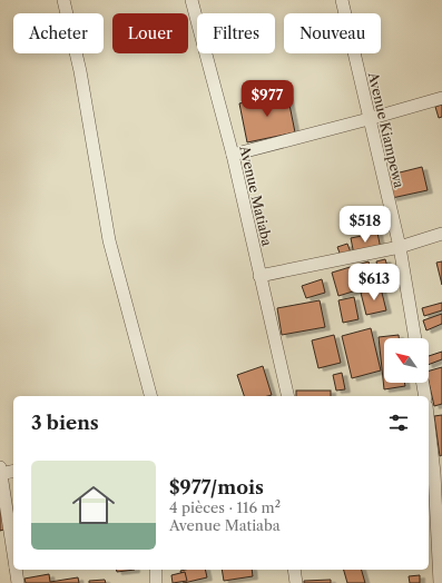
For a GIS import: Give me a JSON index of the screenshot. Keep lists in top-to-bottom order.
{
  "streets": {
    "street": ["Avenue Kiampewa", "Avenue Matiaba"]
  },
  "north": "top left",
  "page": {
    "chip": [
      "Acheter",
      "Louer",
      "Filtres",
      "Nouveau"
    ],
    "price": ["$977", "$518", "$613"],
    "heading": "3 biens",
    "list": [
      {
        "name": "$977/mois",
        "note": "4 pièces · 116 m² · Avenue Matiaba"
      }
    ]
  }
}
